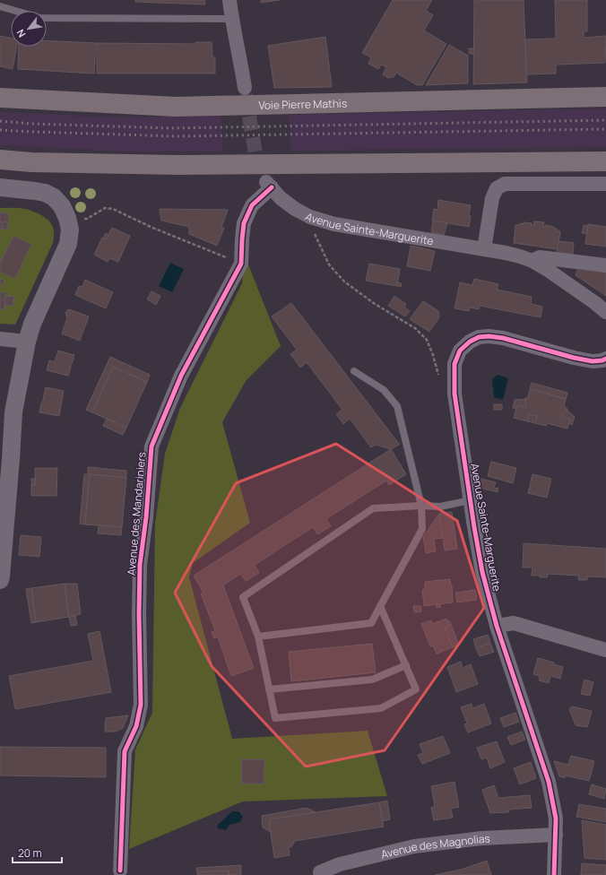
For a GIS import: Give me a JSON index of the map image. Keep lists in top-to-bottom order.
{
  "streets": {
    "highway": ["Voie Pierre Mathis"],
    "street": ["Avenue Sainte-Marguerite", "Avenue des Mandariniers", "Avenue des Magnolias"]
  },
  "crossings": [
    ["Avenue Sainte-Marguerite", "Avenue des Mandariniers"],
    ["Avenue Sainte-Marguerite", "Avenue des Magnolias"]
  ],
  "scale_bar": "20 m",
  "north": "bottom left"
}
